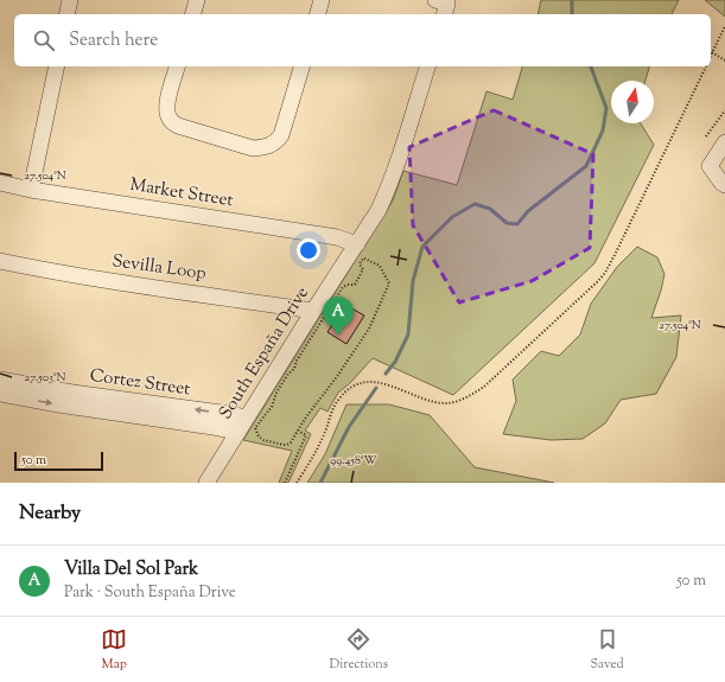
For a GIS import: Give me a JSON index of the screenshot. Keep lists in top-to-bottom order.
{
  "streets": {
    "street": [
      "Market Street",
      "Sevilla Loop",
      "South España Drive",
      "Cortez Street"
    ]
  },
  "crossings": [
    ["Market Street", "South España Drive"],
    ["Sevilla Loop", "South España Drive"],
    ["South España Drive", "Cortez Street"]
  ],
  "scale_bar": "50 m",
  "north": "top",
  "page": {
    "search": "Search here",
    "pins": "A",
    "scale": "50 m",
    "heading": "Nearby",
    "list": [
      {
        "mark": "A",
        "name": "Villa Del Sol Park",
        "note": "Park · South España Drive",
        "value": "50 m"
      }
    ],
    "nav": ["Map", "Directions", "Saved"]
  },
  "coordinates": ["27.504°N", "27.503°N", "99.458°W"]
}
